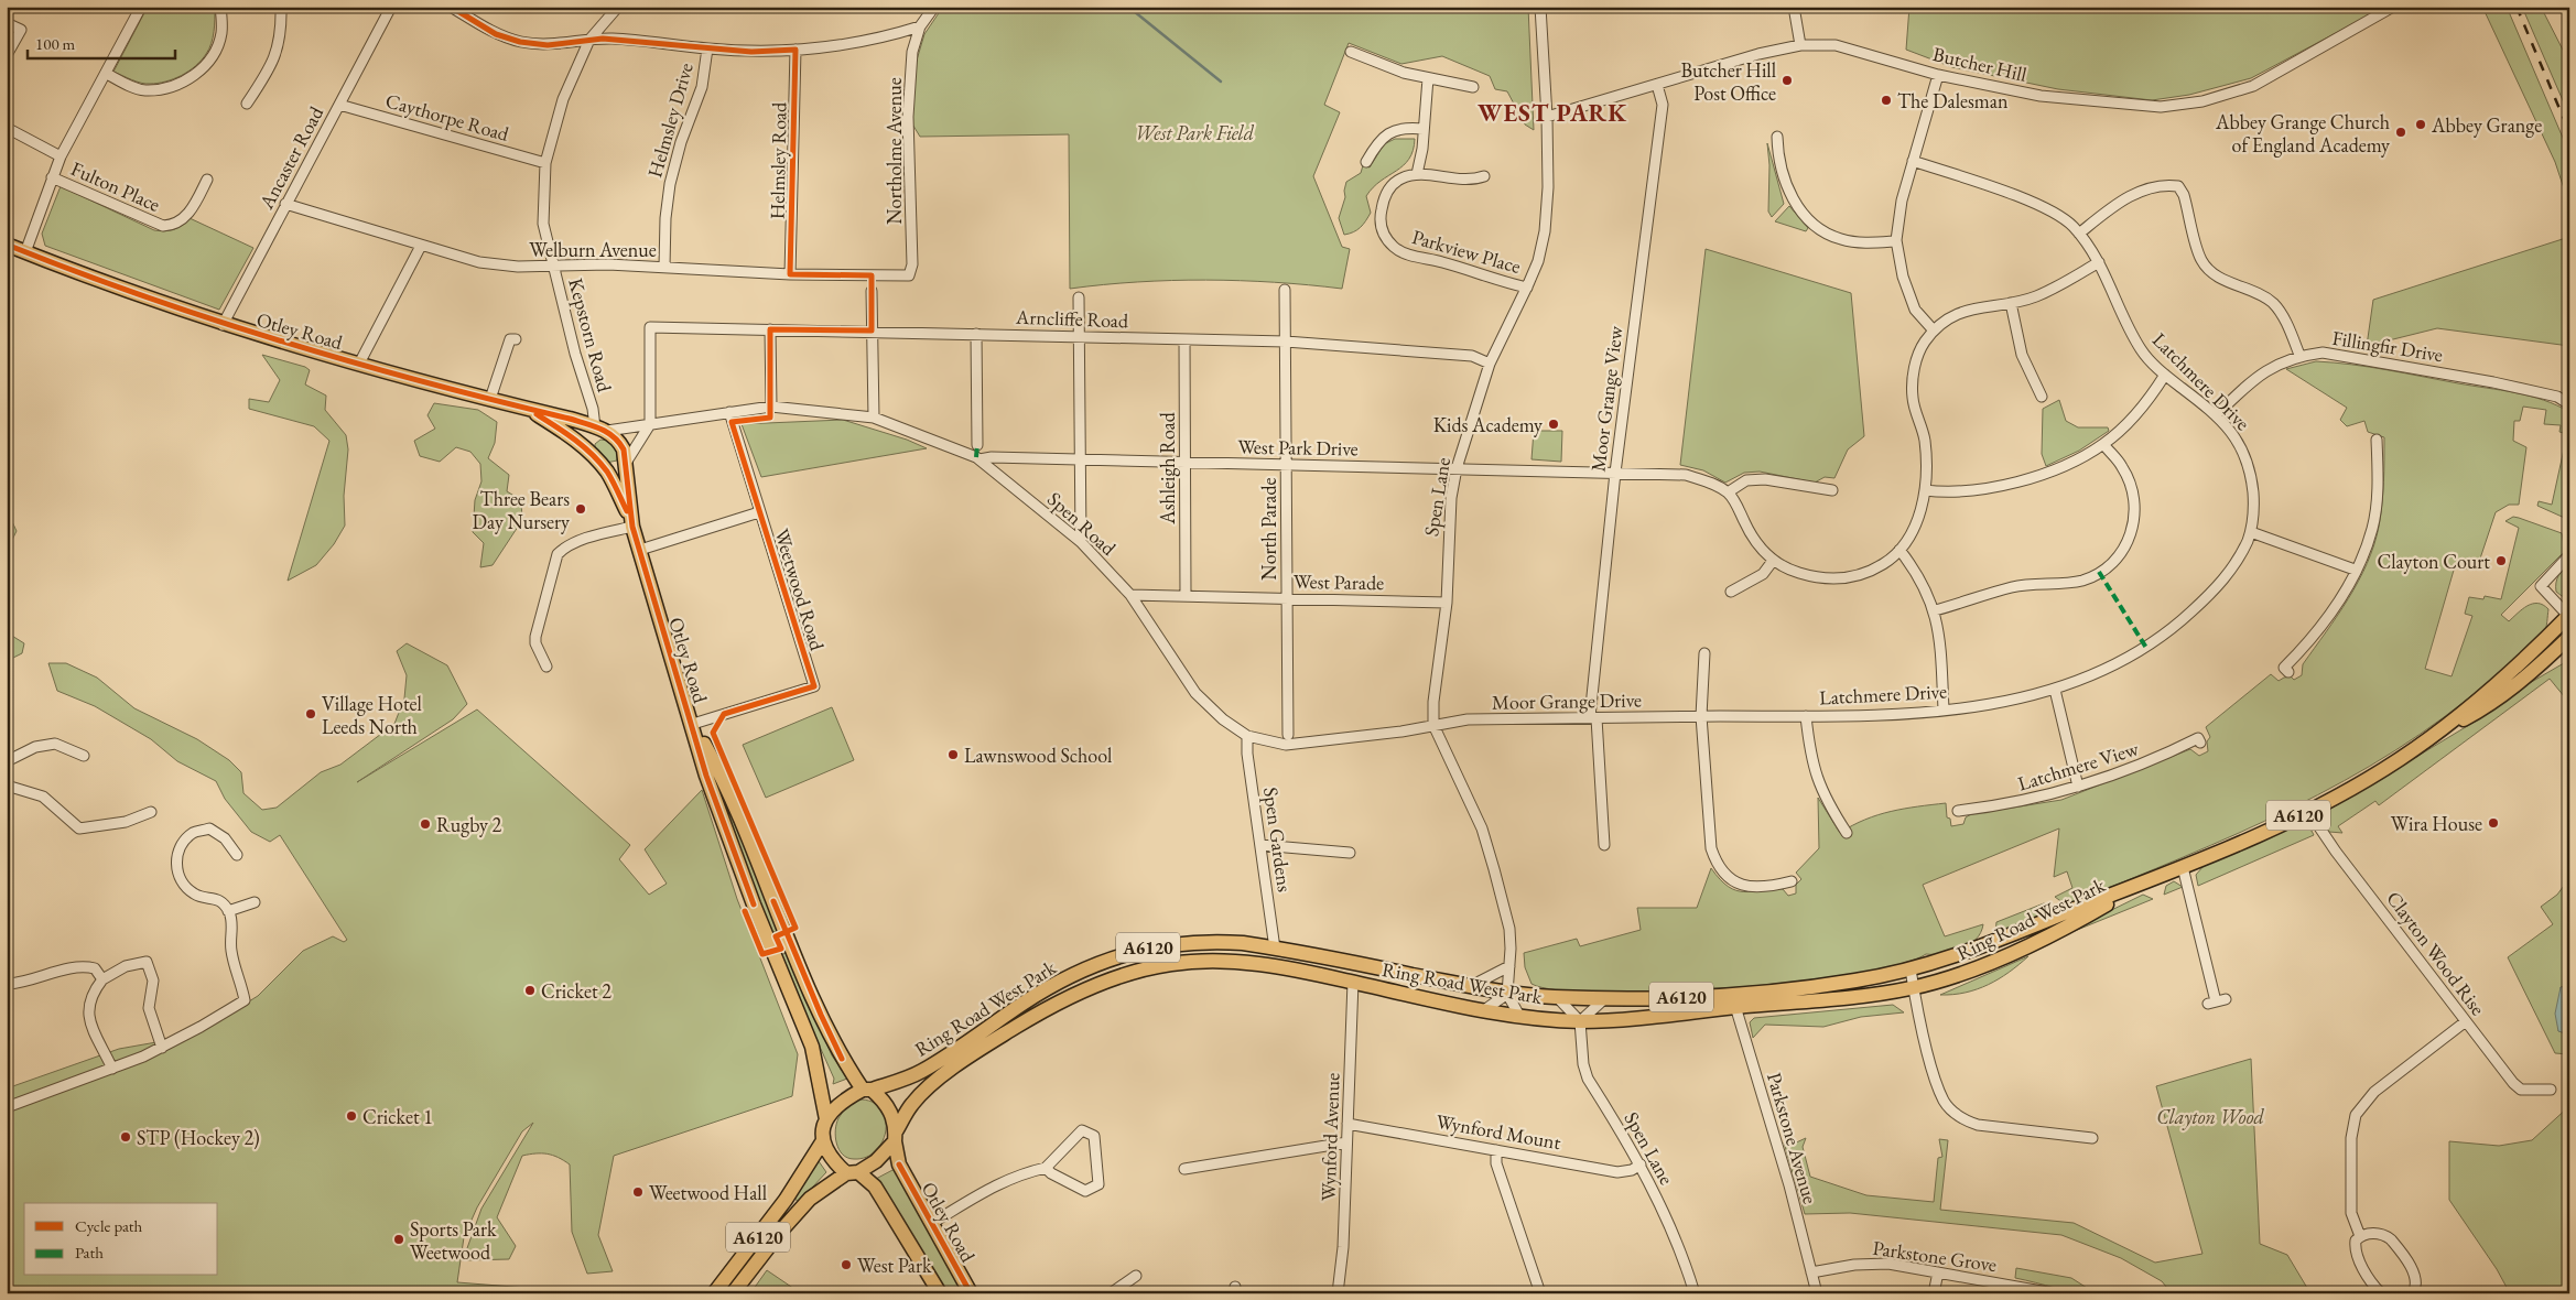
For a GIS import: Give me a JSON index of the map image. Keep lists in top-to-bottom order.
{
  "streets": {
    "highway": ["Otley Road", "A6120", "Ring Road West Park"],
    "street": [
      "Butcher Hill",
      "Caythorpe Road",
      "Helmsley Drive",
      "Northolme Avenue",
      "Ancaster Road",
      "Helmsley Road",
      "Fulton Place",
      "Welburn Avenue",
      "Parkview Place",
      "Arncliffe Road",
      "Kepstorn Road",
      "Fillingfir Drive",
      "Latchmere Drive",
      "Moor Grange View",
      "West Park Drive",
      "Ashleigh Road",
      "Spen Lane",
      "Spen Road",
      "North Parade",
      "West Parade",
      "Weetwood Road",
      "Moor Grange Drive",
      "Latchmere View",
      "Spen Gardens",
      "Clayton Wood Rise",
      "Wynford Mount",
      "Wynford Avenue",
      "Parkstone Avenue",
      "Parkstone Grove"
    ]
  },
  "crossings": [
    ["Butcher Hill", "Moor Grange View"],
    ["Butcher Hill", "Spen Lane"],
    ["Caythorpe Road", "Ancaster Road"],
    ["Caythorpe Road", "Kepstorn Road"],
    ["Helmsley Drive", "Welburn Avenue"],
    ["Northolme Avenue", "Welburn Avenue"],
    ["Ancaster Road", "Welburn Avenue"],
    ["Ancaster Road", "Otley Road"],
    ["Helmsley Road", "Welburn Avenue"],
    ["Welburn Avenue", "Kepstorn Road"],
    ["Parkview Place", "Spen Lane"],
    ["Arncliffe Road", "Ashleigh Road"],
    ["Arncliffe Road", "Spen Lane"],
    ["Arncliffe Road", "Spen Road"],
    ["Arncliffe Road", "North Parade"],
    ["Otley Road", "Kepstorn Road"],
    ["Otley Road", "Spen Road"],
    ["Otley Road", "Weetwood Road"],
    ["Otley Road", "A6120"],
    ["Otley Road", "Ring Road West Park"],
    ["Kepstorn Road", "Spen Road"],
    ["Fillingfir Drive", "Latchmere Drive"],
    ["Latchmere Drive", "Moor Grange Drive"],
    ["Moor Grange View", "West Park Drive"],
    ["Moor Grange View", "Moor Grange Drive"],
    ["West Park Drive", "Ashleigh Road"],
    ["West Park Drive", "Spen Lane"],
    ["West Park Drive", "Spen Road"],
    ["West Park Drive", "North Parade"],
    ["Ashleigh Road", "West Parade"],
    ["Spen Lane", "Spen Road"],
    ["Spen Lane", "West Parade"],
    ["Spen Lane", "Moor Grange Drive"],
    ["Spen Lane", "Ring Road West Park"],
    ["Spen Lane", "Wynford Mount"],
    ["Spen Road", "West Parade"],
    ["Spen Road", "Weetwood Road"],
    ["Spen Road", "Moor Grange Drive"],
    ["Spen Road", "Spen Gardens"],
    ["North Parade", "West Parade"],
    ["A6120", "Ring Road West Park"],
    ["Spen Gardens", "Ring Road West Park"],
    ["Ring Road West Park", "Clayton Wood Rise"],
    ["Ring Road West Park", "Wynford Avenue"],
    ["Ring Road West Park", "Parkstone Avenue"],
    ["Wynford Mount", "Wynford Avenue"],
    ["Parkstone Avenue", "Parkstone Grove"]
  ],
  "districts": ["WEST PARK"],
  "parks": ["West Park Field", "Clayton Wood"],
  "places": [
    "Butcher Hill Post Office",
    "The Dalesman",
    "Abbey Grange",
    "Abbey Grange Church of England Academy",
    "Kids Academy",
    "Three Bears Day Nursery",
    "Clayton Court",
    "Village Hotel Leeds North",
    "Lawnswood School",
    "Wira House",
    "Rugby 2",
    "Cricket 2",
    "Cricket 1",
    "STP (Hockey 2)",
    "Weetwood Hall",
    "Sports Park Weetwood",
    "West Park"
  ],
  "legend": ["Cycle path", "Path"],
  "scale_bar": "100 m"
}
